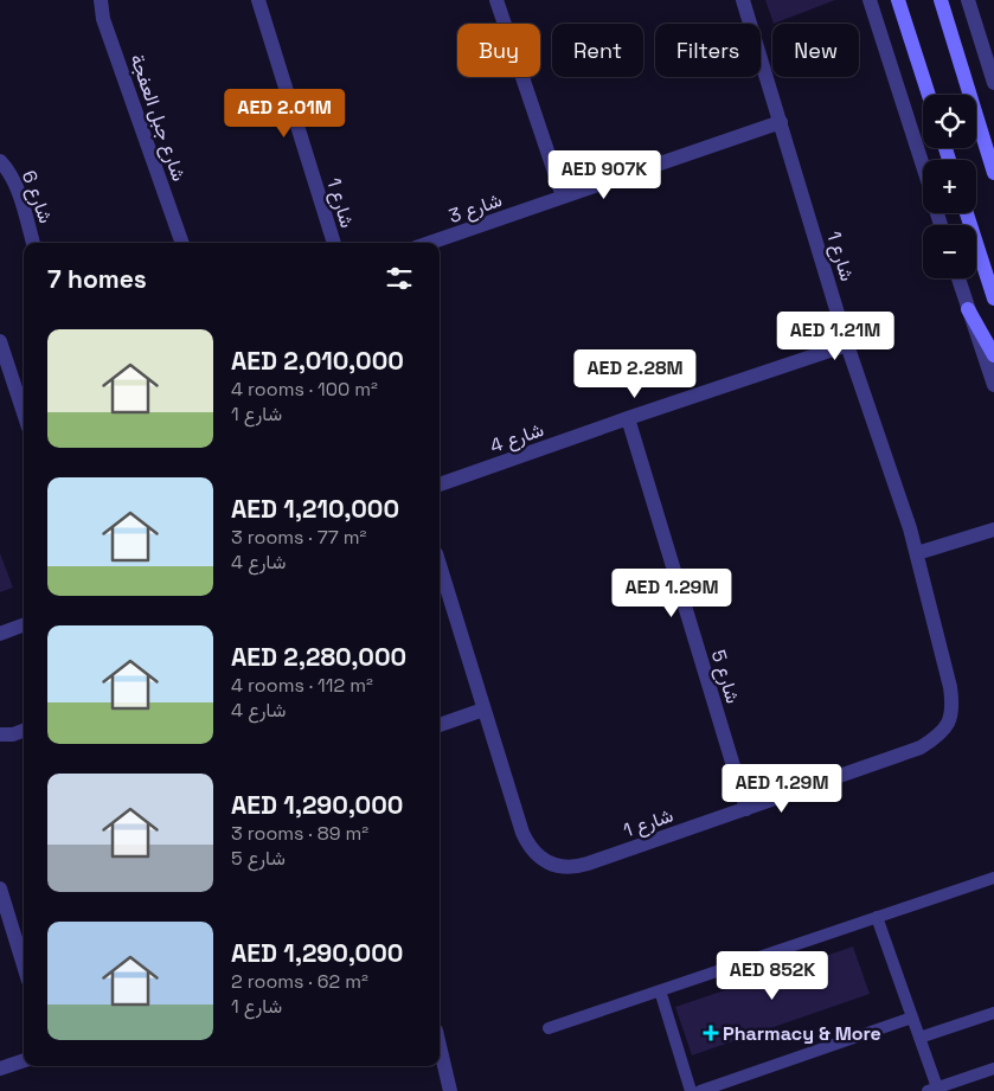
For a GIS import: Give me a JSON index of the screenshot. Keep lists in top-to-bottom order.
{
  "streets": {
    "street": [
      "شارع جبل العفجة",
      "شارع 6",
      "شارع 1",
      "شارع 3",
      "شارع 4",
      "شارع 5"
    ]
  },
  "crossings": [
    ["شارع 1", "شارع 3"],
    ["شارع 1", "شارع 4"],
    ["شارع 1", "شارع 5"],
    ["شارع 4", "شارع 5"]
  ],
  "places": {
    "health": ["Pharmacy & More"]
  },
  "page": {
    "chip": [
      "Buy",
      "Rent",
      "Filters",
      "New"
    ],
    "price": [
      "AED 2.01M",
      "AED 907K",
      "AED 1.21M",
      "AED 2.28M",
      "AED 1.29M",
      "AED 1.29M",
      "AED 852K"
    ],
    "map_buttons": ["+", "−"],
    "heading": "7 homes",
    "list": [
      {
        "name": "AED 2,010,000",
        "note": "4 rooms · 100 m² · شارع 1"
      },
      {
        "name": "AED 1,210,000",
        "note": "3 rooms · 77 m² · شارع 4"
      },
      {
        "name": "AED 2,280,000",
        "note": "4 rooms · 112 m² · شارع 4"
      },
      {
        "name": "AED 1,290,000",
        "note": "3 rooms · 89 m² · شارع 5"
      },
      {
        "name": "AED 1,290,000",
        "note": "2 rooms · 62 m² · شارع 1"
      }
    ]
  }
}
